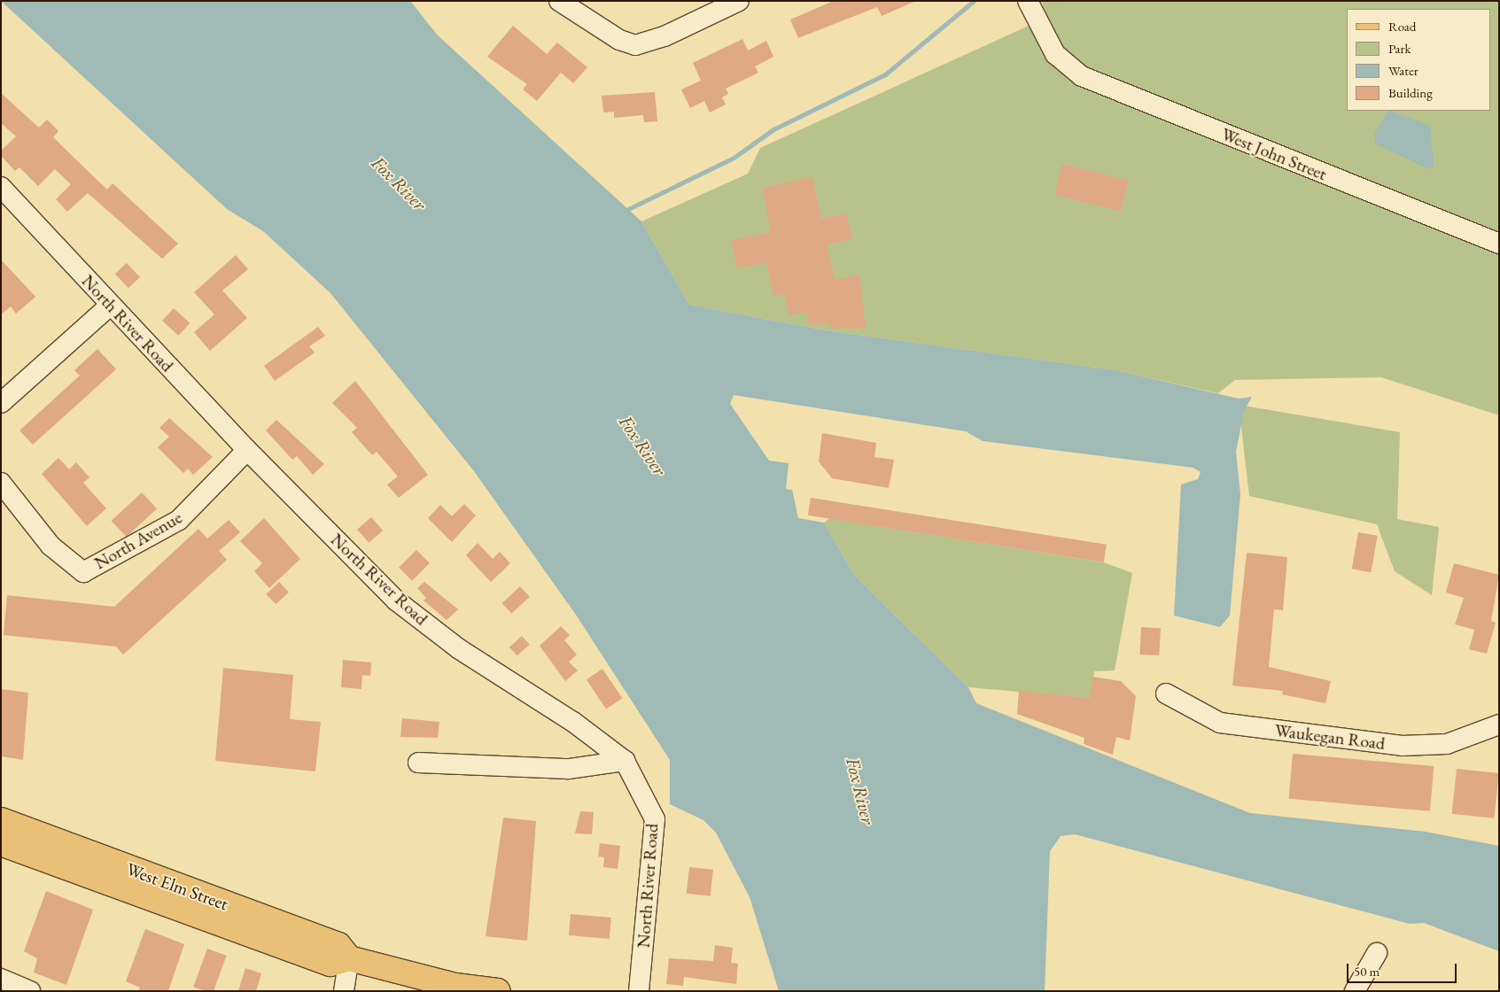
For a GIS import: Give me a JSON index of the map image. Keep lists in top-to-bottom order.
{
  "streets": {
    "main road": ["West Elm Street"],
    "street": [
      "West John Street",
      "North River Road",
      "North Avenue",
      "Waukegan Road"
    ]
  },
  "crossings": [
    ["North River Road", "North Avenue"]
  ],
  "water": ["Fox River"],
  "legend": [
    "Road",
    "Park",
    "Water",
    "Building"
  ],
  "scale_bar": "50 m"
}
